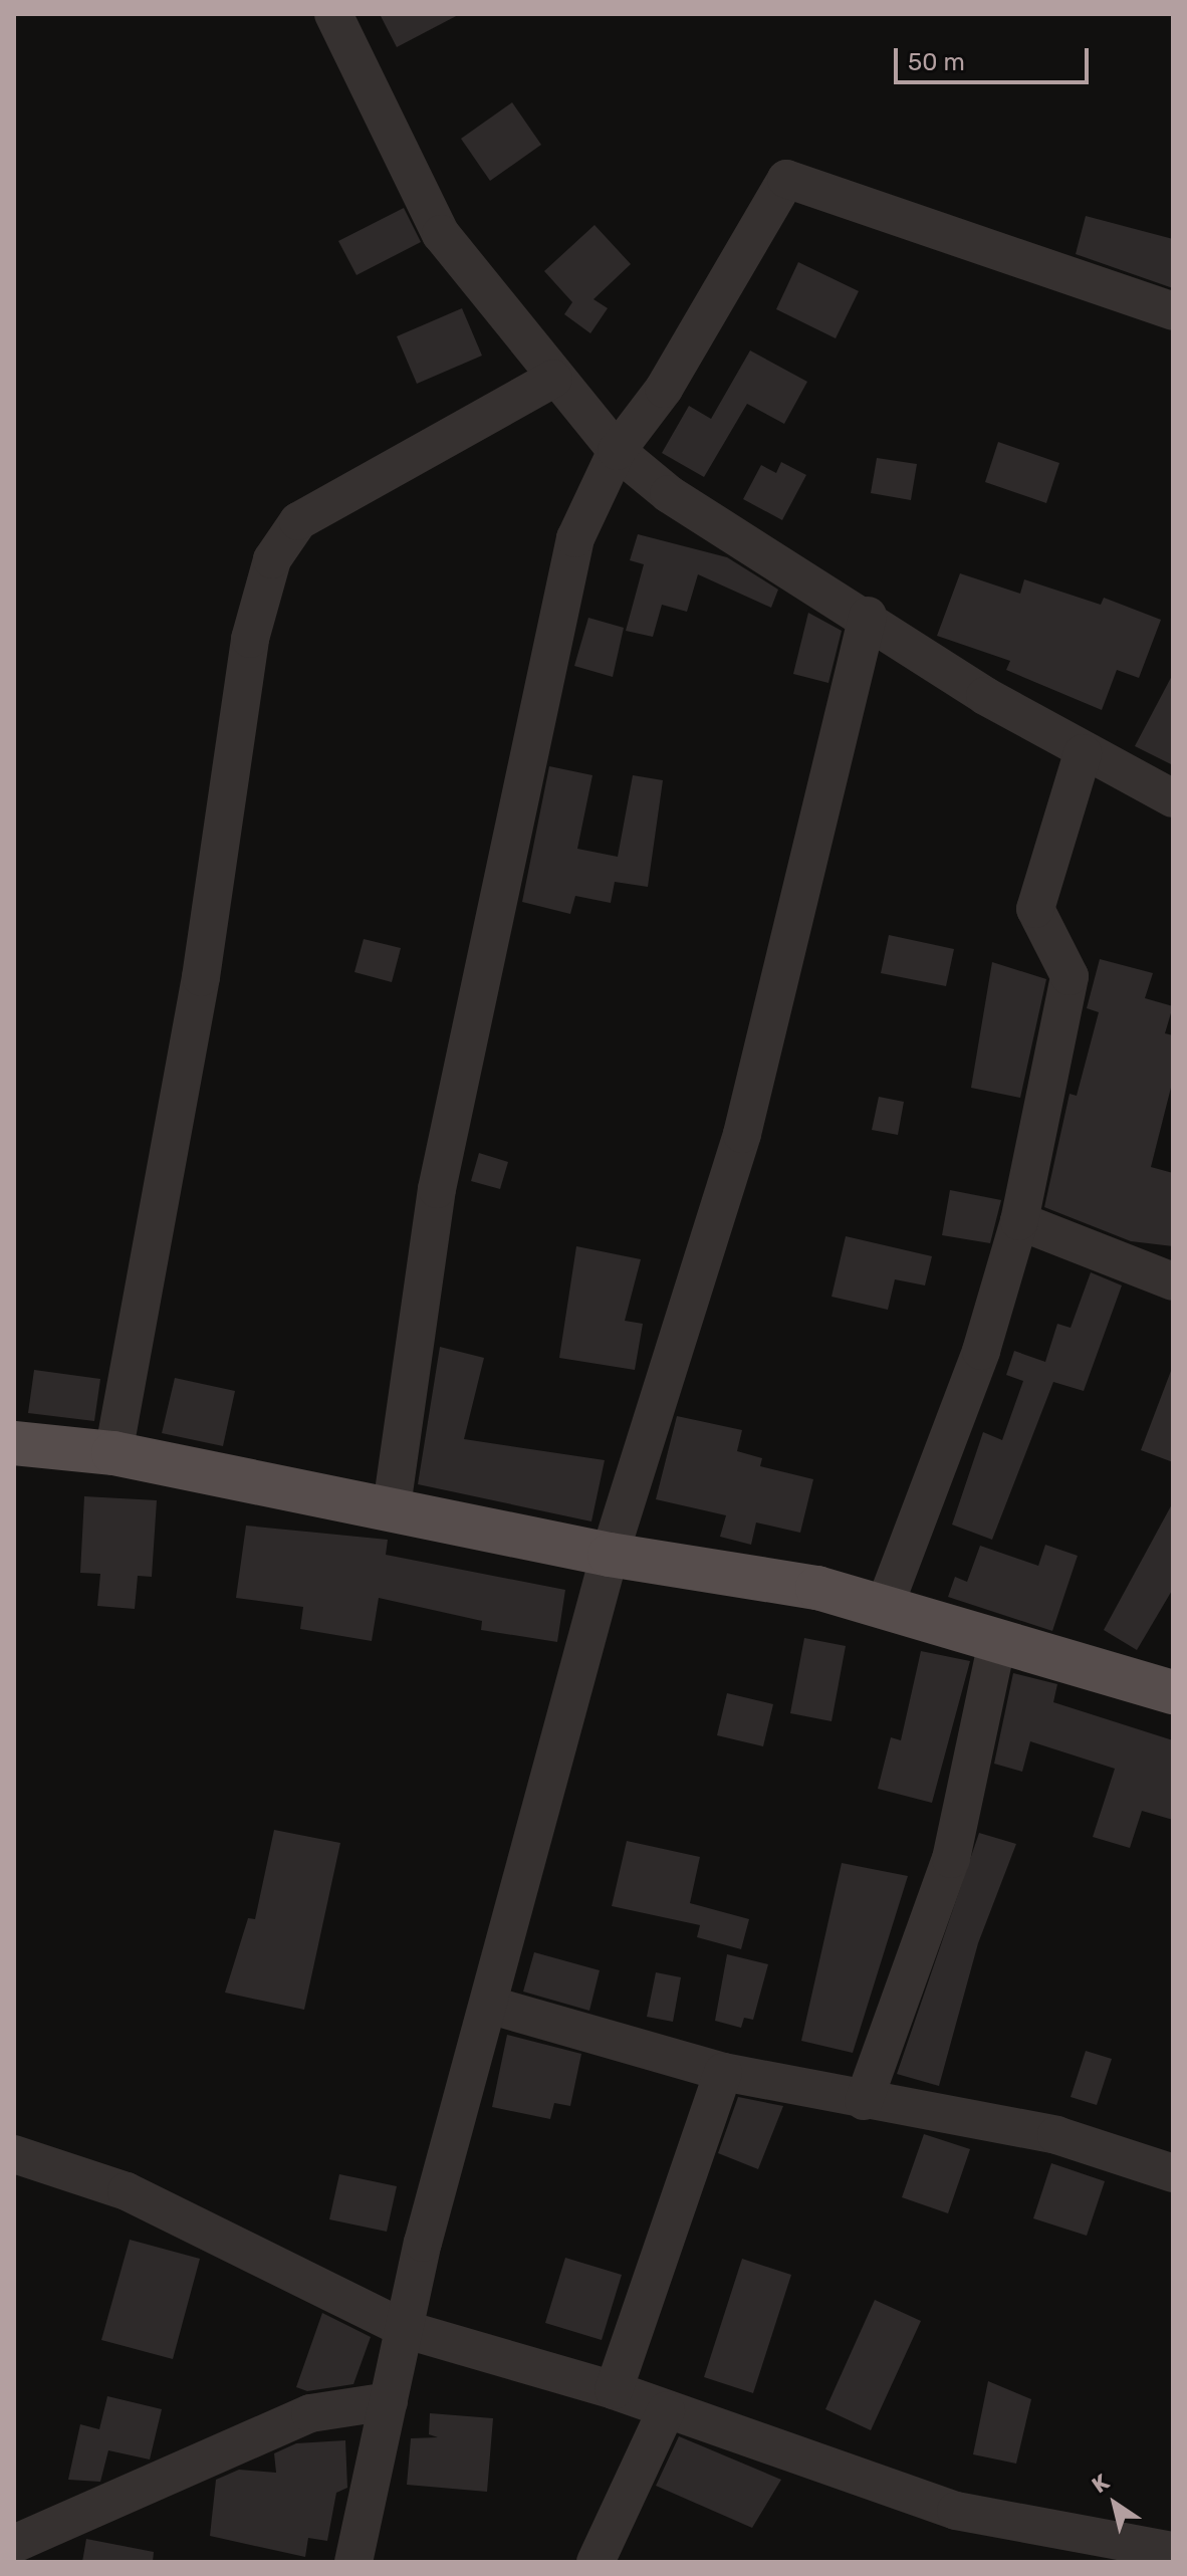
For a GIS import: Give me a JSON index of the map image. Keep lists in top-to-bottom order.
{
  "scale_bar": "50 m",
  "north": "top left"
}
